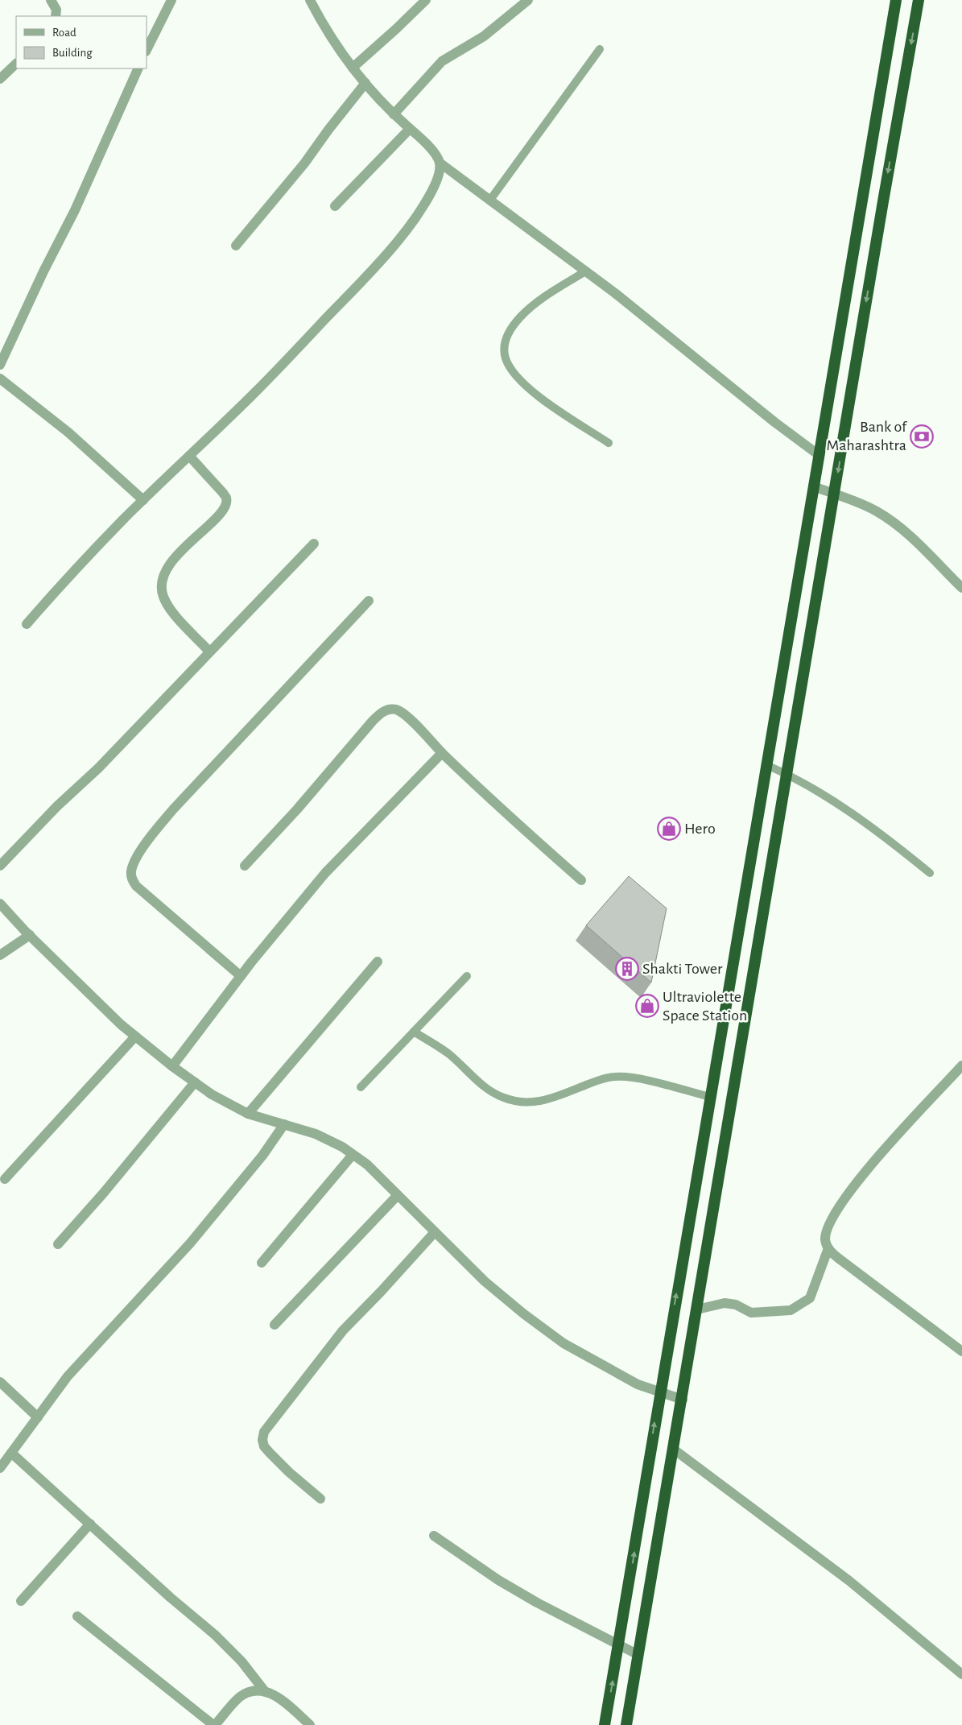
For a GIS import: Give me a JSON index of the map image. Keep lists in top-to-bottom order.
{
  "places": {
    "bank": ["Bank of Maharashtra"],
    "shop": ["Hero", "Ultraviolette Space Station"],
    "building": ["Shakti Tower"]
  },
  "legend": ["Road", "Building"]
}
